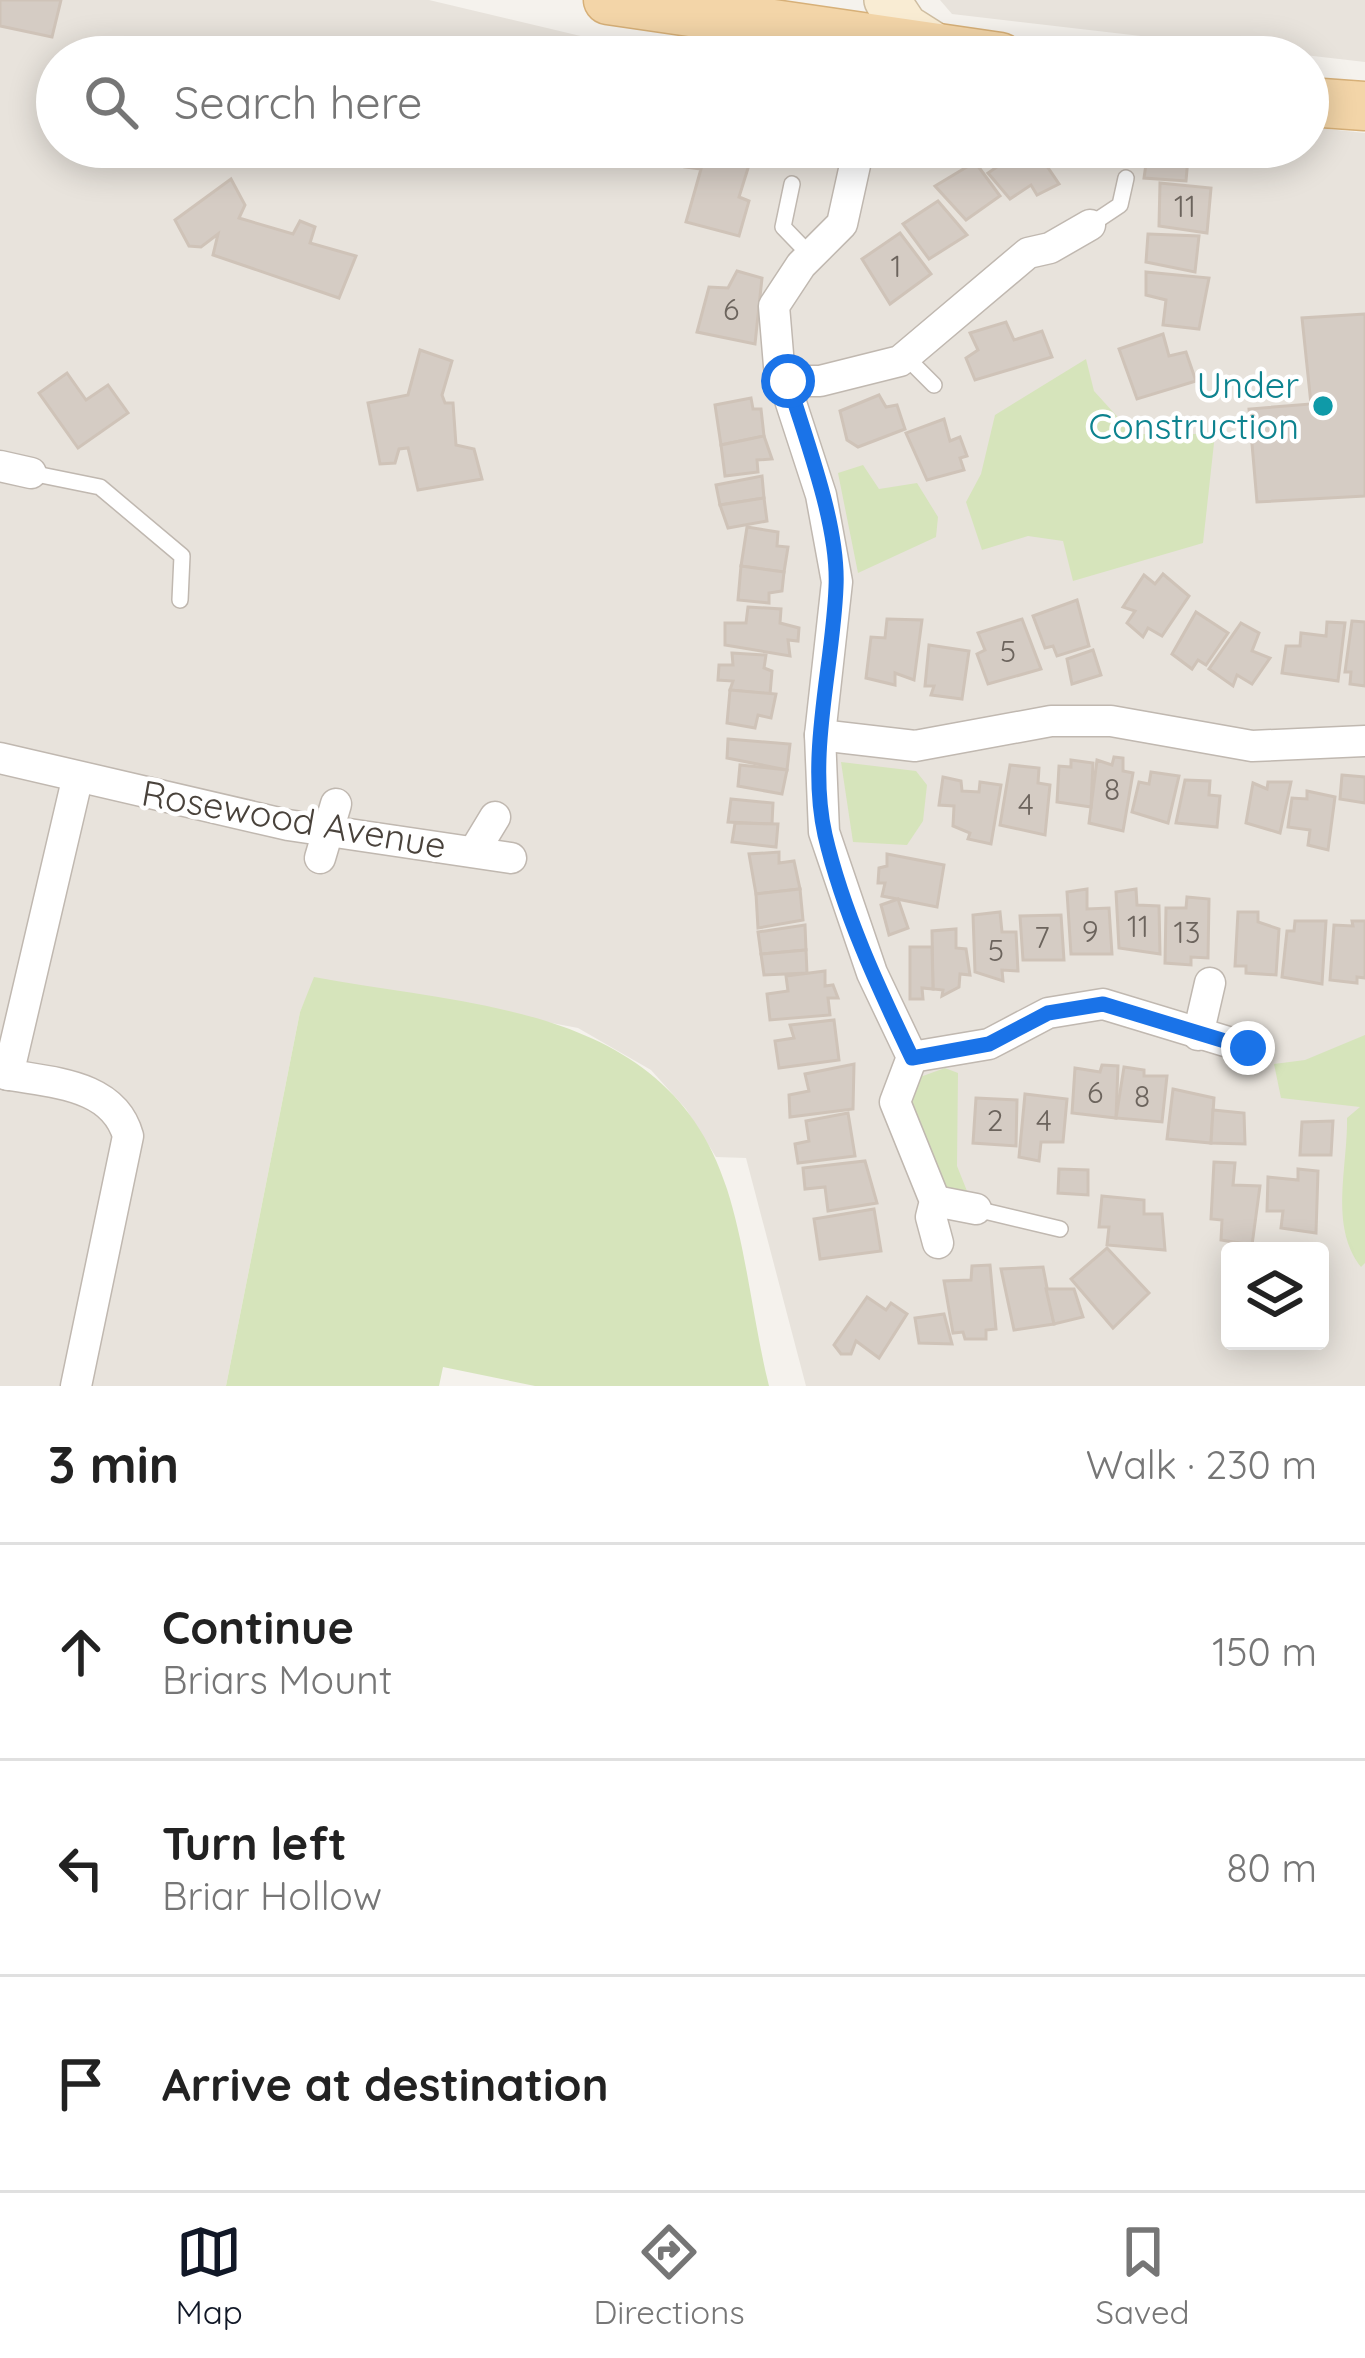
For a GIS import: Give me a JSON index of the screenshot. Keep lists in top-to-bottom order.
{
  "streets": {
    "street": ["Rosewood Avenue"]
  },
  "places": ["Under Construction"],
  "house_numbers": [
    "11",
    "1",
    "6",
    "5",
    "8",
    "4",
    "11",
    "9",
    "13",
    "7",
    "5",
    "6",
    "8",
    "2",
    "4"
  ],
  "page": {
    "search": "Search here",
    "heading": ["3 min", "Walk · 230 m"],
    "list": [
      ["Continue", "Briars Mount", "150 m"],
      ["Turn left", "Briar Hollow", "80 m"],
      "Arrive at destination"
    ],
    "nav": ["Map", "Directions", "Saved"]
  }
}
